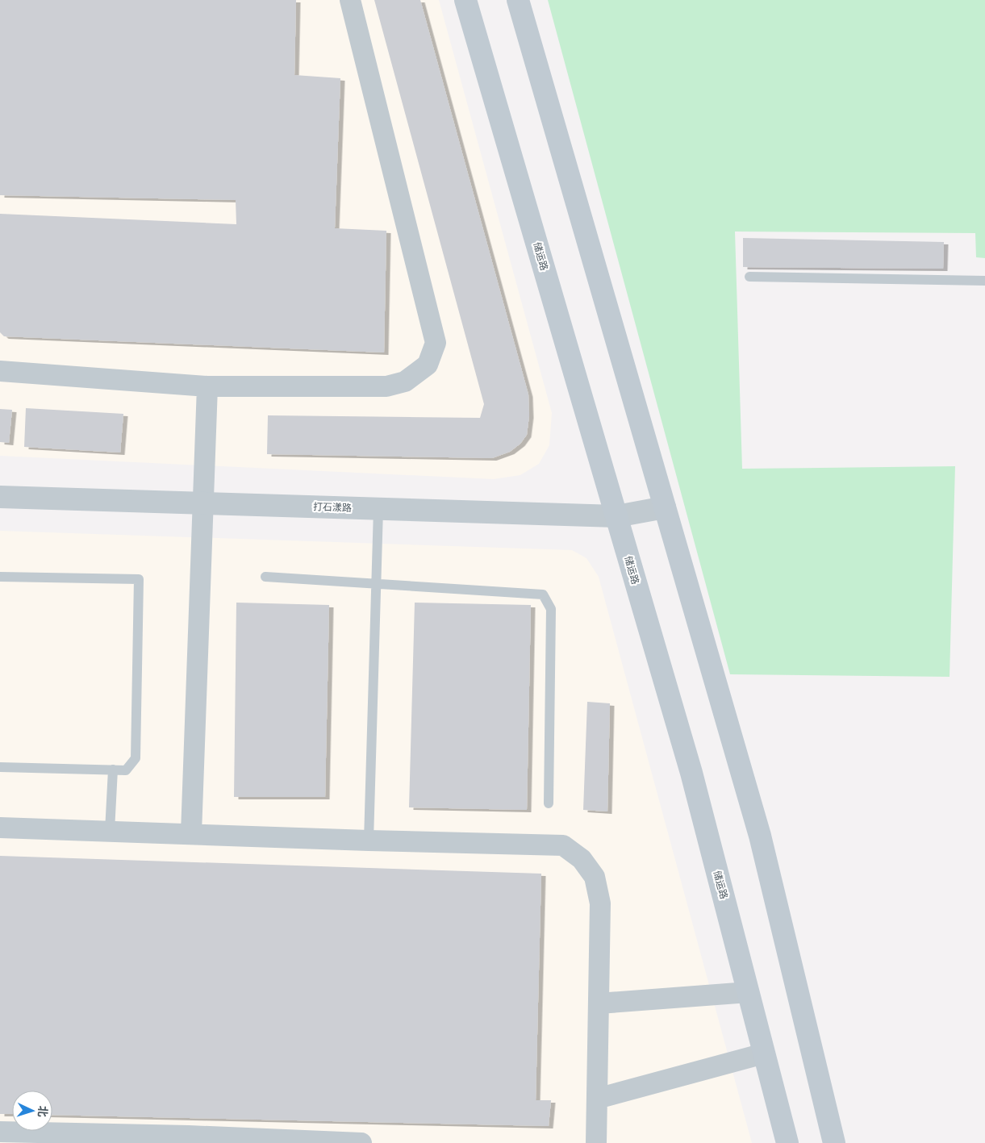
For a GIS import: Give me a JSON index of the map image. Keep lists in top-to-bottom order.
{
  "streets": {
    "main road": ["储运路"],
    "street": ["打石漾路"]
  },
  "crossings": [
    ["储运路", "打石漾路"]
  ],
  "north": "right"
}
